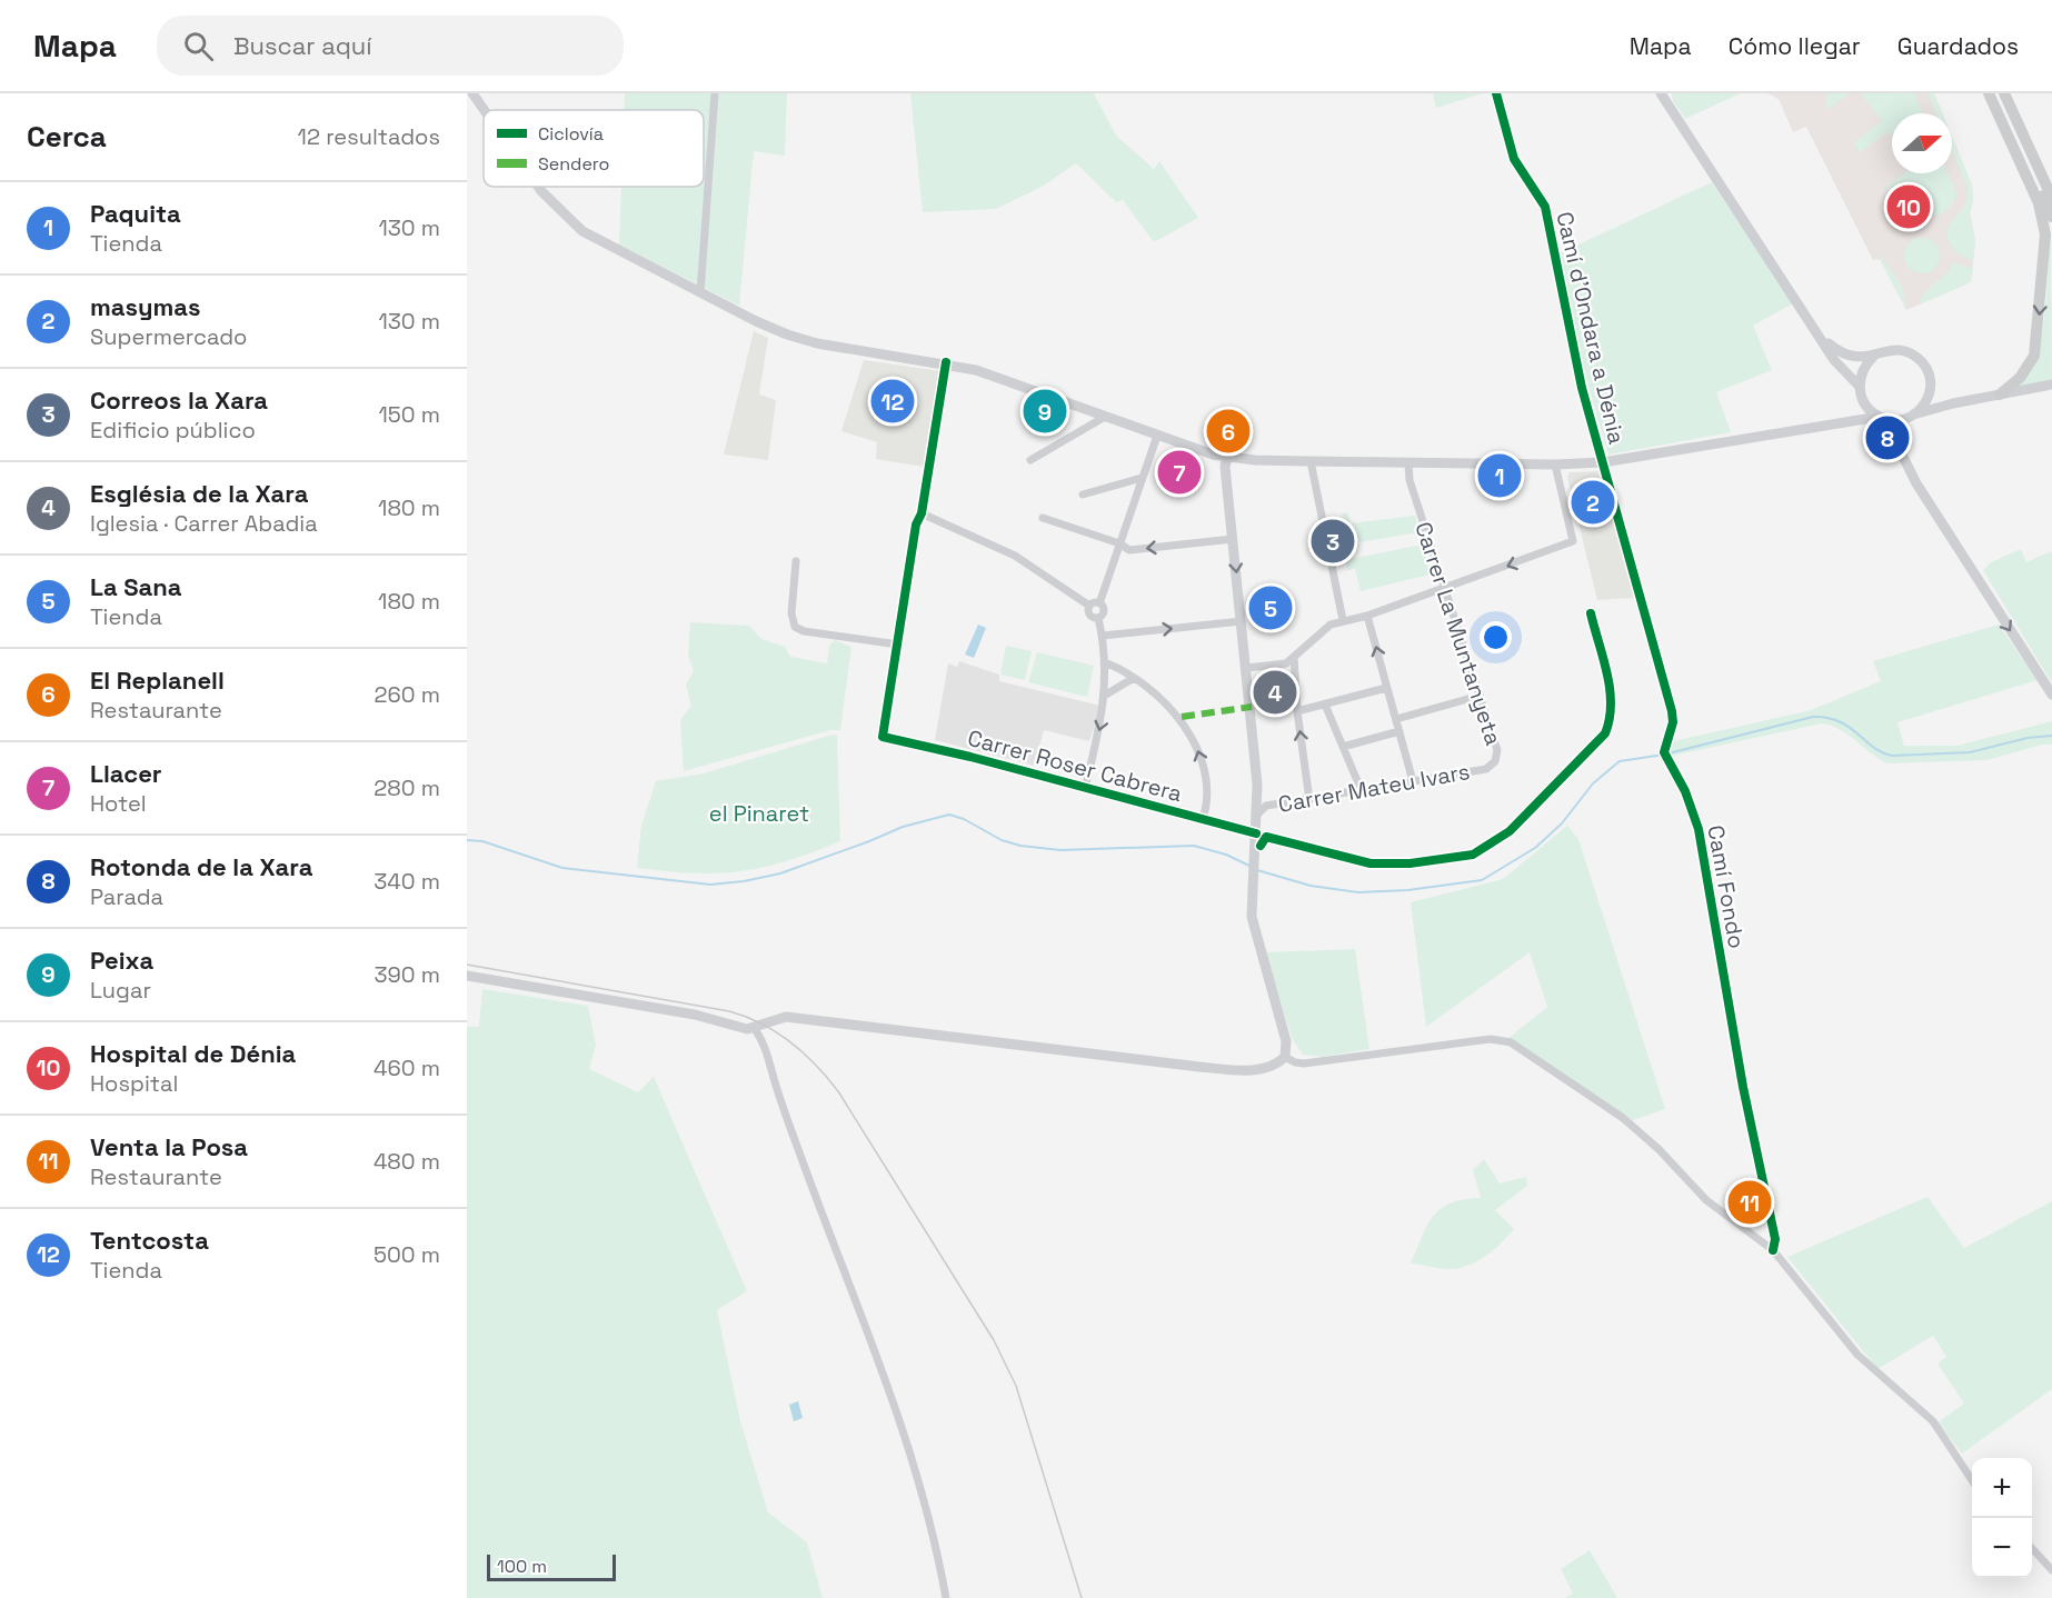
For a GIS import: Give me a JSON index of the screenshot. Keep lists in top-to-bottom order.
{
  "streets": {
    "street": [
      "Camí d’Ondara a Dénia",
      "Carrer La Muntanyeta",
      "Carrer Roser Cabrera",
      "Carrer Mateu Ivars",
      "Camí Fondo"
    ]
  },
  "crossings": [
    ["Camí d’Ondara a Dénia", "Camí Fondo"],
    ["Carrer La Muntanyeta", "Carrer Mateu Ivars"]
  ],
  "parks": ["el Pinaret"],
  "legend": ["Ciclovía", "Sendero"],
  "scale_bar": "100 m",
  "north": "right",
  "page": {
    "header": "Mapa",
    "search": "Buscar aquí",
    "nav": ["Mapa", "Cómo llegar", "Guardados"],
    "heading": ["Cerca", "12 resultados"],
    "list": [
      {
        "mark": "1",
        "name": "Paquita",
        "note": "Tienda",
        "value": "130 m"
      },
      {
        "mark": "2",
        "name": "masymas",
        "note": "Supermercado",
        "value": "130 m"
      },
      {
        "mark": "3",
        "name": "Correos la Xara",
        "note": "Edificio público",
        "value": "150 m"
      },
      {
        "mark": "4",
        "name": "Església de la Xara",
        "note": "Iglesia · Carrer Abadia",
        "value": "180 m"
      },
      {
        "mark": "5",
        "name": "La Sana",
        "note": "Tienda",
        "value": "180 m"
      },
      {
        "mark": "6",
        "name": "El Replanell",
        "note": "Restaurante",
        "value": "260 m"
      },
      {
        "mark": "7",
        "name": "Llacer",
        "note": "Hotel",
        "value": "280 m"
      },
      {
        "mark": "8",
        "name": "Rotonda de la Xara",
        "note": "Parada",
        "value": "340 m"
      },
      {
        "mark": "9",
        "name": "Peixa",
        "note": "Lugar",
        "value": "390 m"
      },
      {
        "mark": "10",
        "name": "Hospital de Dénia",
        "note": "Hospital",
        "value": "460 m"
      },
      {
        "mark": "11",
        "name": "Venta la Posa",
        "note": "Restaurante",
        "value": "480 m"
      },
      {
        "mark": "12",
        "name": "Tentcosta",
        "note": "Tienda",
        "value": "500 m"
      }
    ],
    "pins": [
      "10",
      "12",
      "9",
      "6",
      "8",
      "7",
      "1",
      "2",
      "3",
      "5",
      "4",
      "11"
    ],
    "map_buttons": ["+", "−"],
    "scale": "100 m"
  }
}
